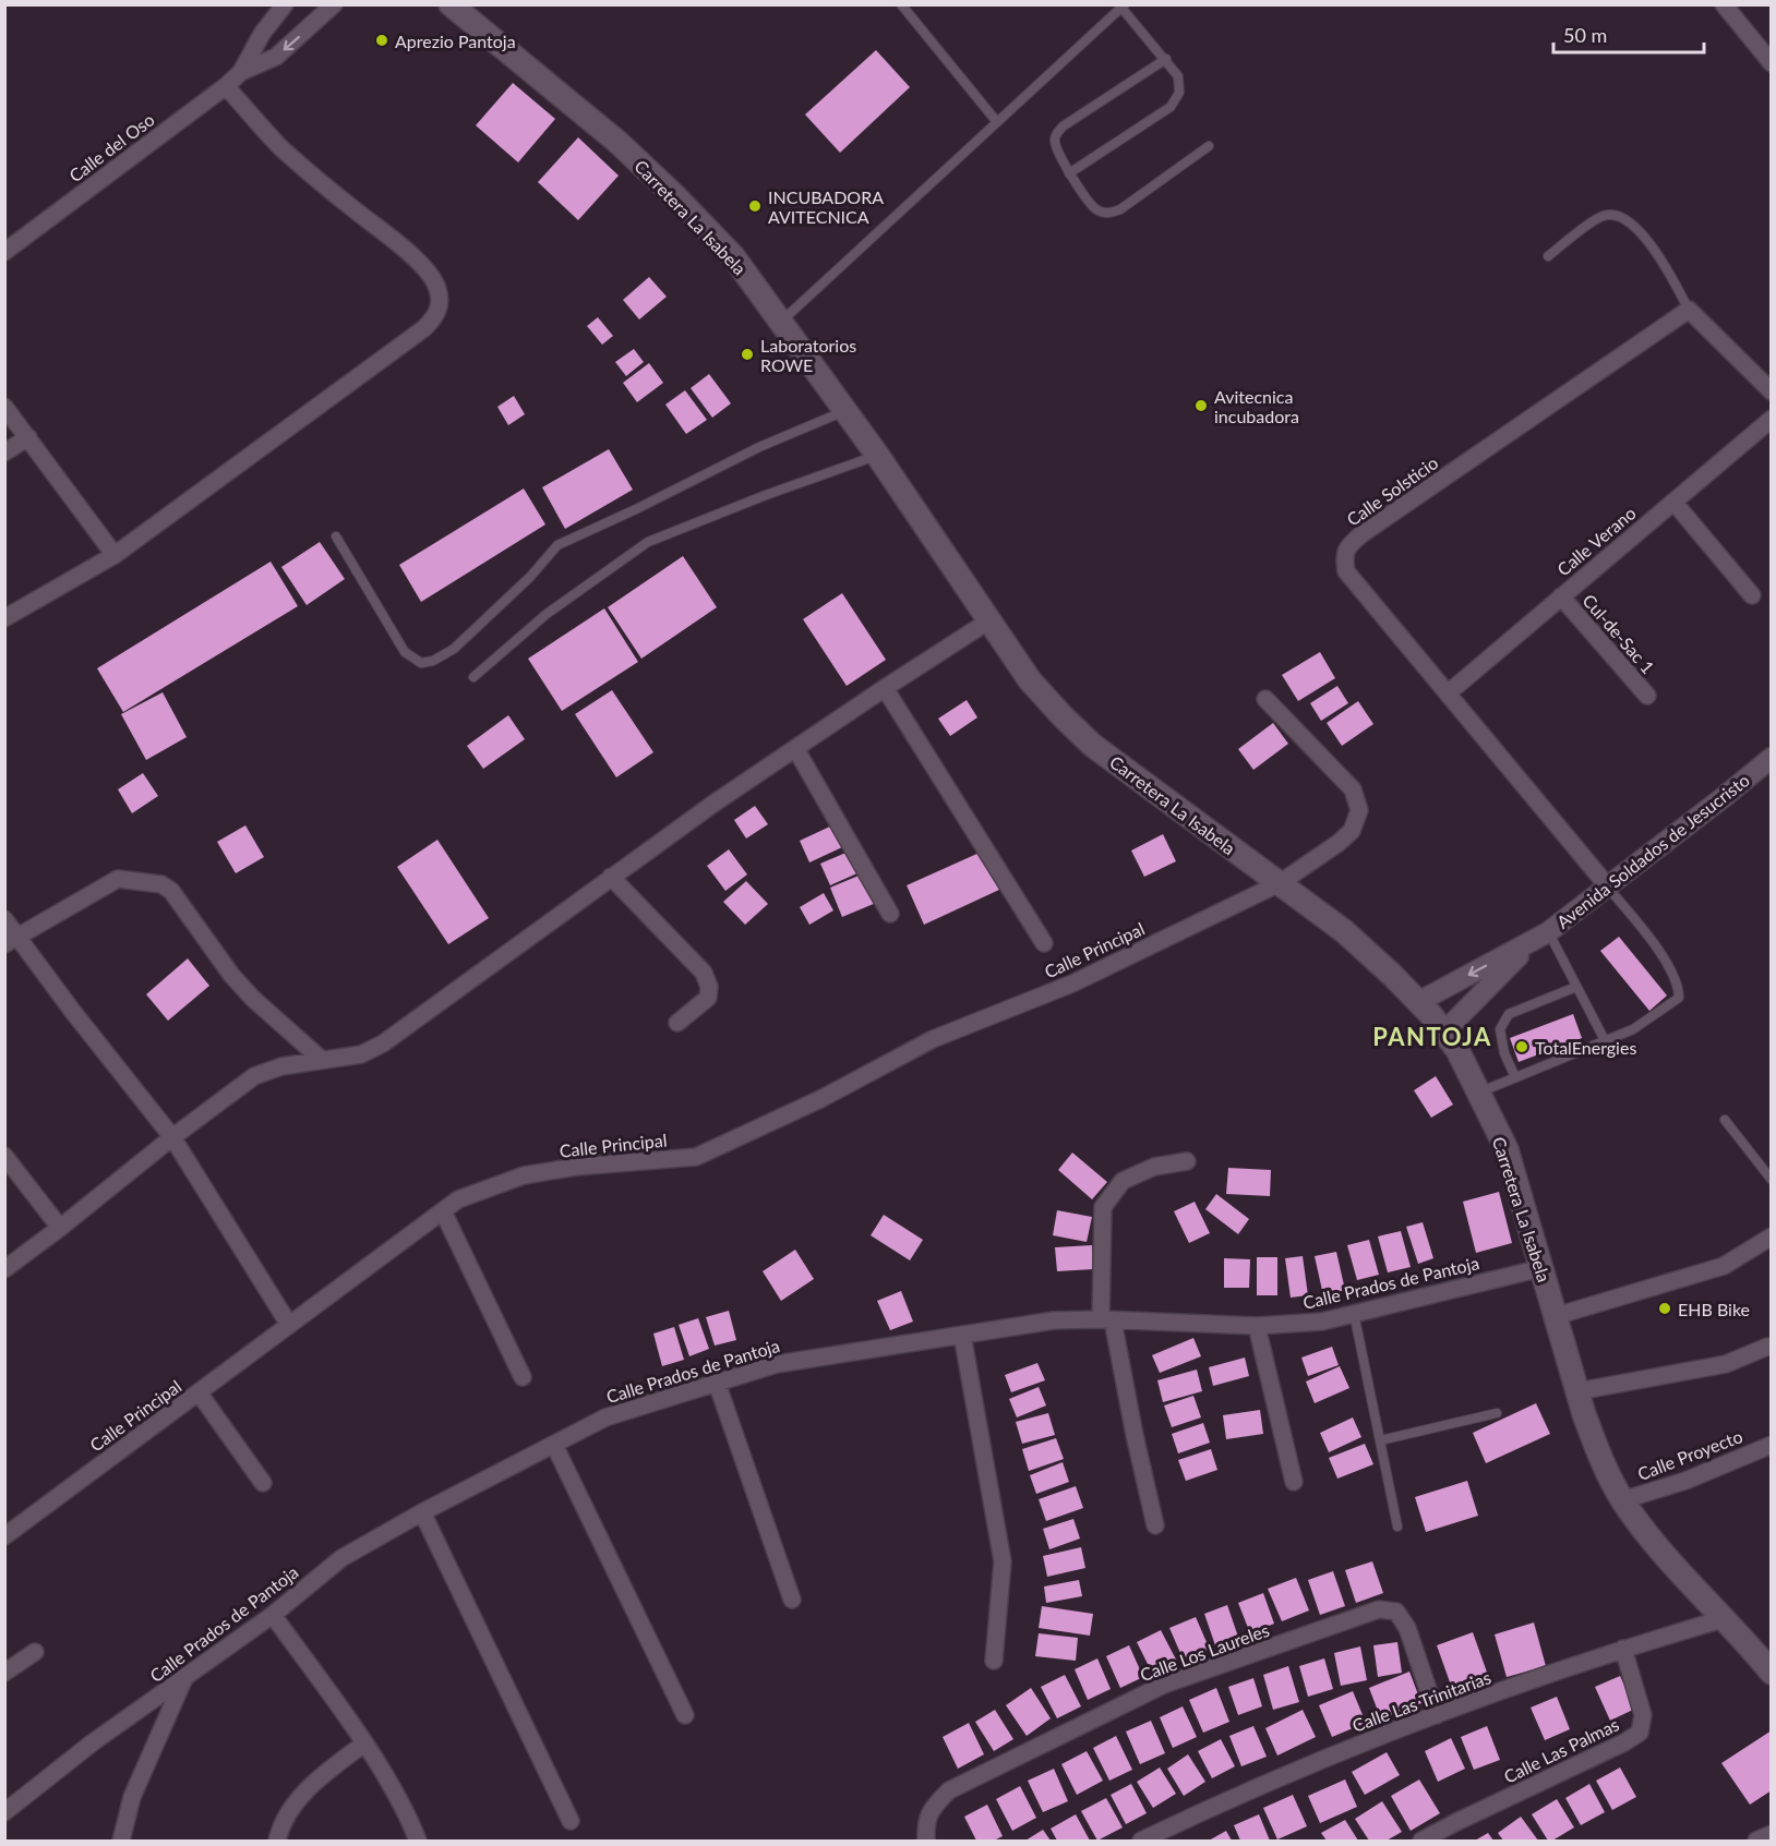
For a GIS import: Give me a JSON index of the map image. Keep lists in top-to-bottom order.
{
  "streets": {
    "main road": ["Carretera La Isabela"],
    "street": [
      "Calle del Oso",
      "Calle Solsticio",
      "Calle Verano",
      "Cul-de-Sac 1",
      "Avenida Soldados de Jesucristo",
      "Calle Principal",
      "Calle Prados de Pantoja",
      "Calle Proyecto",
      "Calle Los Laureles",
      "Calle Las Trinitarias",
      "Calle Las Palmas"
    ]
  },
  "crossings": [
    ["Carretera La Isabela", "Avenida Soldados de Jesucristo"],
    ["Carretera La Isabela", "Calle Principal"],
    ["Carretera La Isabela", "Calle Prados de Pantoja"],
    ["Carretera La Isabela", "Calle Proyecto"],
    ["Carretera La Isabela", "Calle Las Trinitarias"],
    ["Calle Solsticio", "Calle Verano"],
    ["Calle Solsticio", "Avenida Soldados de Jesucristo"],
    ["Calle Verano", "Cul-de-Sac 1"],
    ["Calle Los Laureles", "Calle Las Trinitarias"],
    ["Calle Las Trinitarias", "Calle Las Palmas"]
  ],
  "districts": ["PANTOJA"],
  "places": [
    "Aprezio Pantoja",
    "INCUBADORA AVITECNICA",
    "Laboratorios ROWE",
    "Avitecnica incubadora",
    "TotalEnergies",
    "EHB Bike"
  ],
  "scale_bar": "50 m"
}
